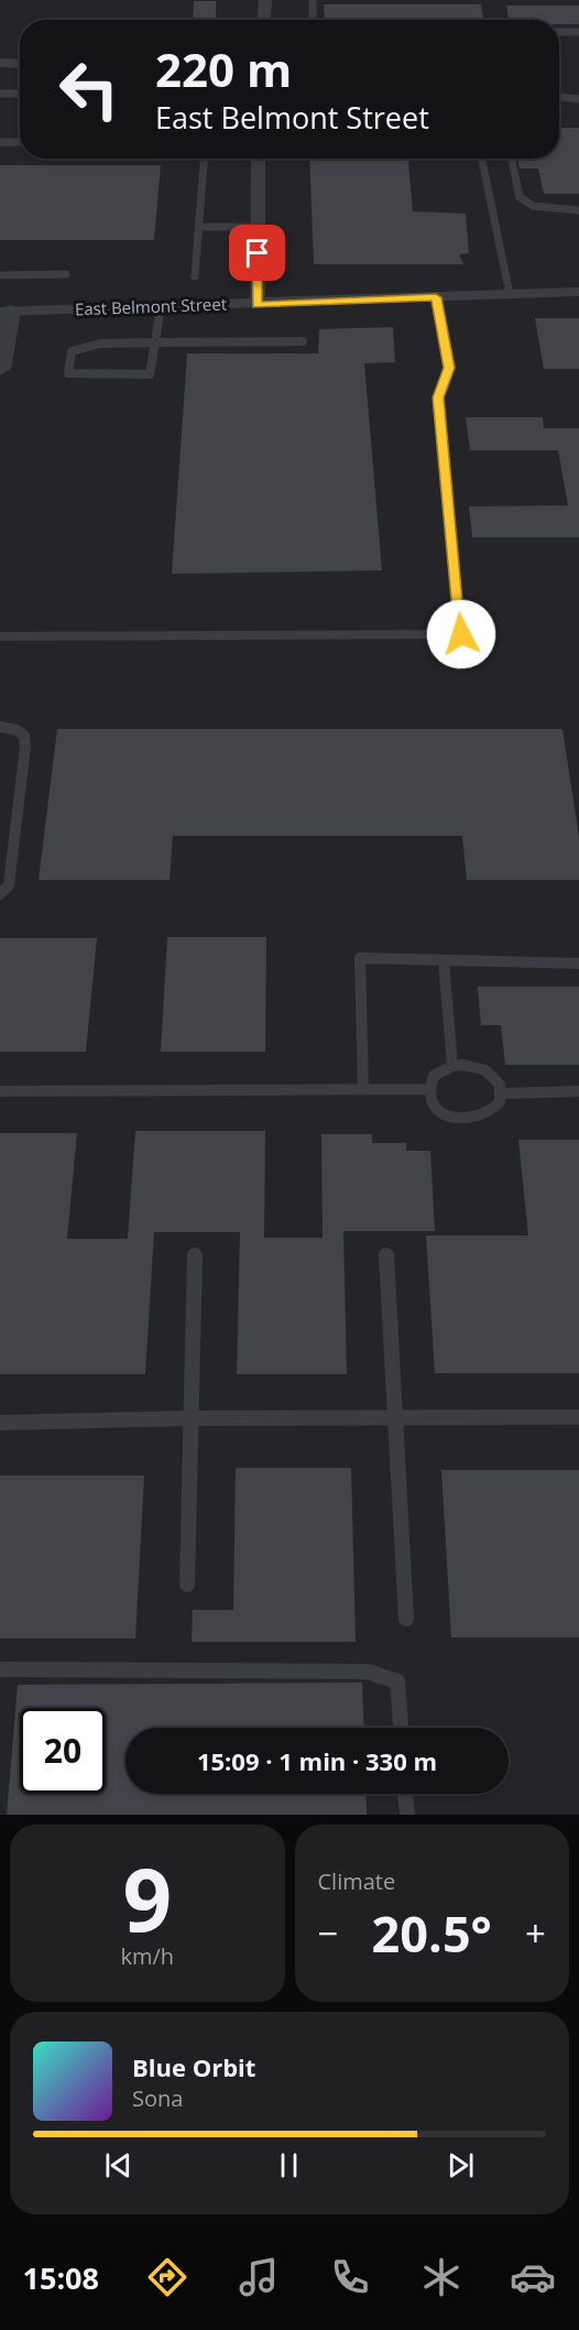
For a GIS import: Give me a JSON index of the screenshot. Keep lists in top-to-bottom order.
{
  "streets": {
    "street": ["East Belmont Street"]
  },
  "page": {
    "turn": ["220 m", "East Belmont Street"],
    "limit": "20",
    "trip": "15:09 · 1 min · 330 m",
    "tile": [
      ["9", "km/h"],
      "Climate"
    ],
    "heat": ["−", "20.5°", "+"],
    "song": ["Blue Orbit", "Sona"],
    "tabs": "15:08"
  }
}
